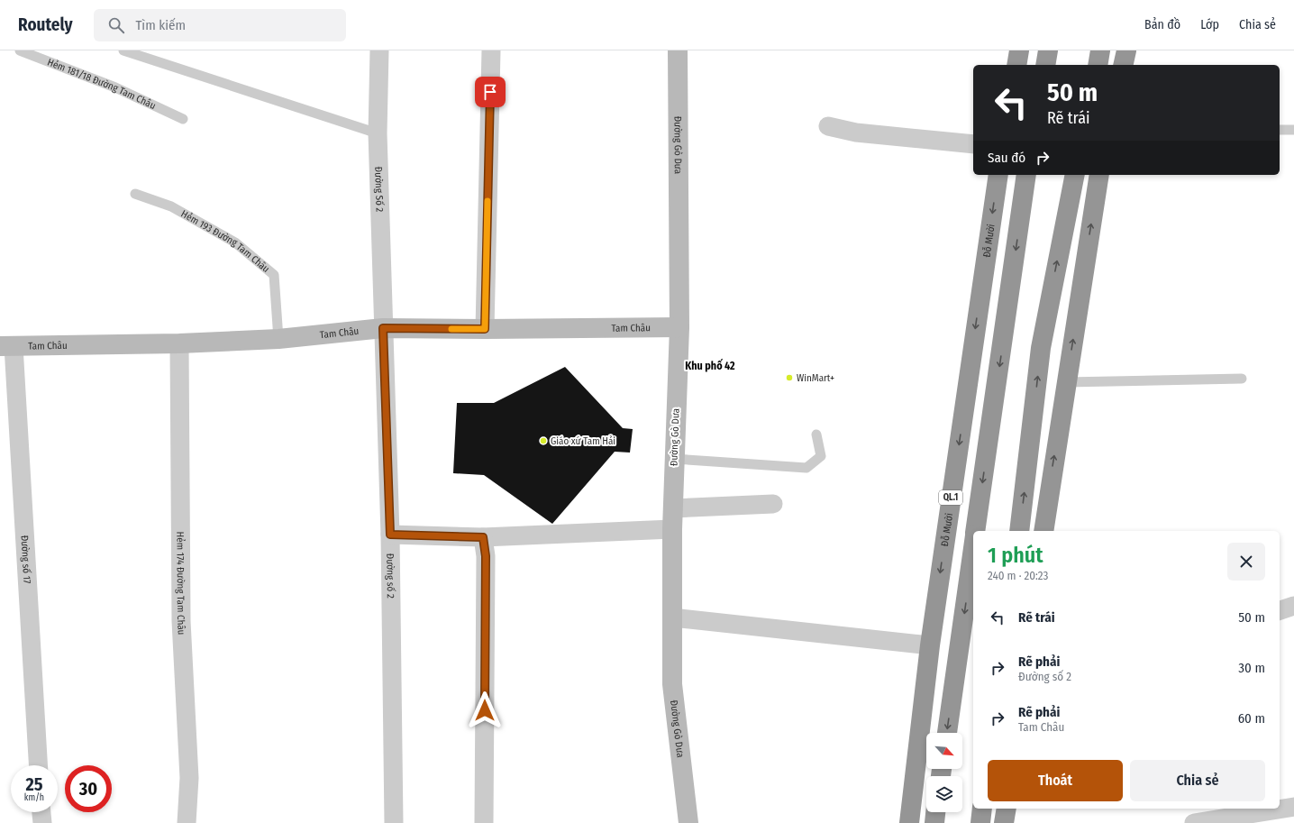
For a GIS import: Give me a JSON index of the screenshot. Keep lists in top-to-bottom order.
{
  "streets": {
    "highway": ["Đỗ Mười", "QL.1"],
    "street": [
      "Đường Gò Dưa",
      "Đường Số 2",
      "Tam Châu",
      "Đường số 17",
      "Đường số 2",
      "Hẻm 174 Đường Tam Châu"
    ],
    "lane": ["Hẻm 181/18 Đường Tam Châu", "Hẻm 193 Đường Tam Châu"]
  },
  "crossings": [
    ["Đường Gò Dưa", "Tam Châu"],
    ["Đường Số 2", "Tam Châu"],
    ["Đường Số 2", "Đường số 2"],
    ["Hẻm 193 Đường Tam Châu", "Tam Châu"],
    ["Tam Châu", "Đường số 17"],
    ["Tam Châu", "Đường số 2"],
    ["Tam Châu", "Hẻm 174 Đường Tam Châu"]
  ],
  "districts": ["Khu phố 42"],
  "places": ["WinMart+", "Giáo xứ Tam Hải"],
  "north": "bottom right",
  "page": {
    "header": "Routely",
    "search": "Tìm kiếm",
    "nav": ["Bản đồ", "Lớp", "Chia sẻ"],
    "turn": ["50 m", "Rẽ trái"],
    "then": "Sau đó",
    "heading": ["1 phút", "240 m · 20:23"],
    "list": [
      {
        "name": "Rẽ trái",
        "value": "50 m"
      },
      {
        "name": "Rẽ phải",
        "note": "Đường số 2",
        "value": "30 m"
      },
      {
        "name": "Rẽ phải",
        "note": "Tam Châu",
        "value": "60 m"
      }
    ],
    "buttons": ["Thoát", "Chia sẻ"],
    "speed": "25 km/h",
    "limit": "30"
  }
}
